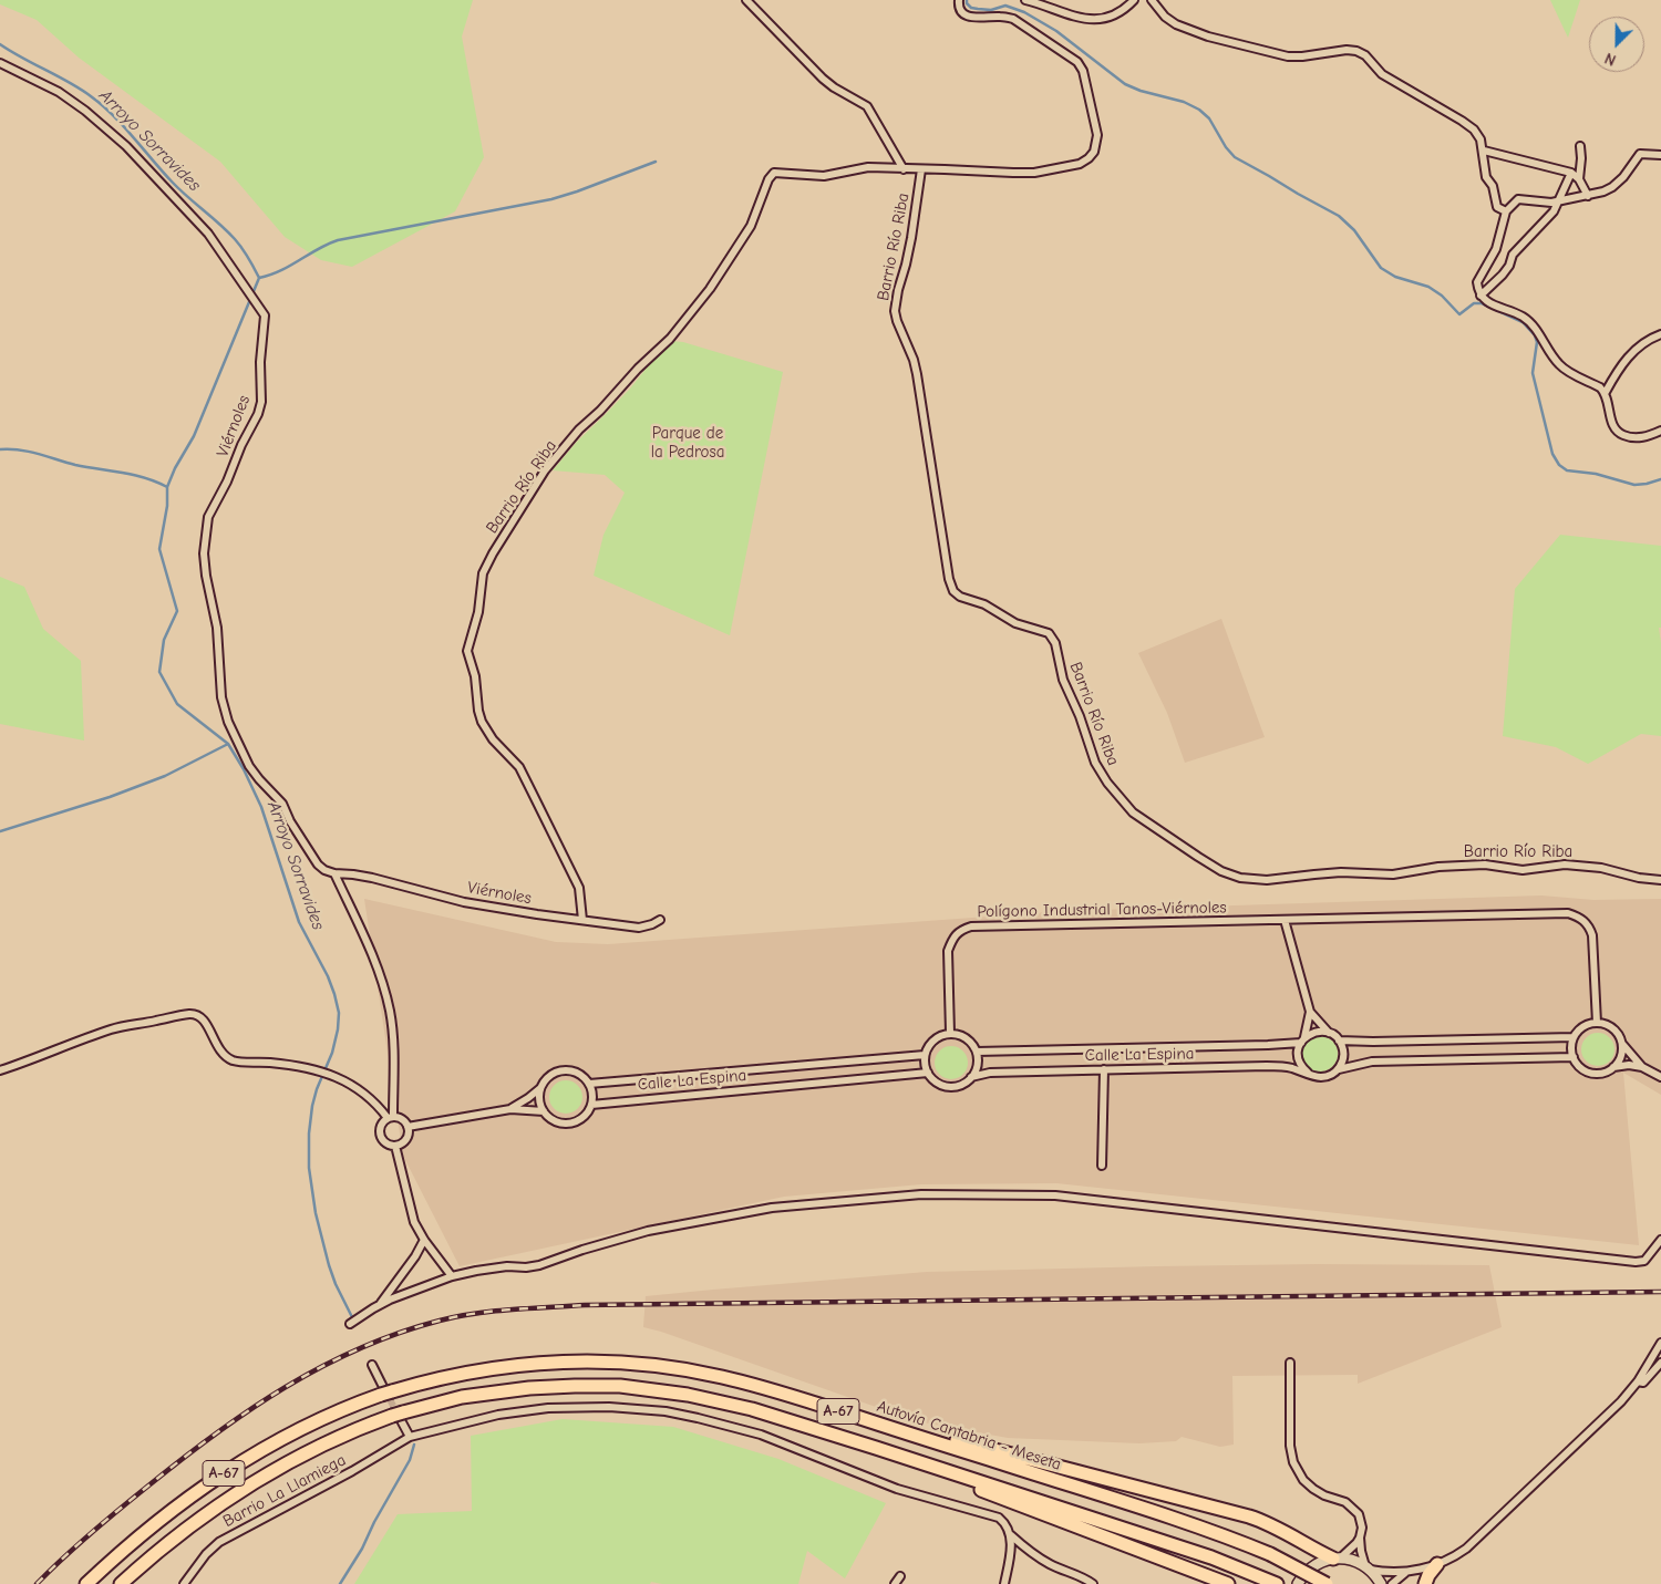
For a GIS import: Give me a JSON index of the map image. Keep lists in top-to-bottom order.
{
  "streets": {
    "highway": ["A-67", "Autovía Cantabria - Meseta"],
    "street": [
      "Barrio Río Riba",
      "Viérnoles",
      "Polígono Industrial Tanos-Viérnoles",
      "Calle La Espina",
      "Barrio La Llamiega"
    ]
  },
  "crossings": [
    ["Barrio Río Riba", "Viérnoles"],
    ["Polígono Industrial Tanos-Viérnoles", "Calle La Espina"]
  ],
  "water": ["Arroyo Sorravides"],
  "parks": ["Parque de la Pedrosa"],
  "north": "bottom left"
}
